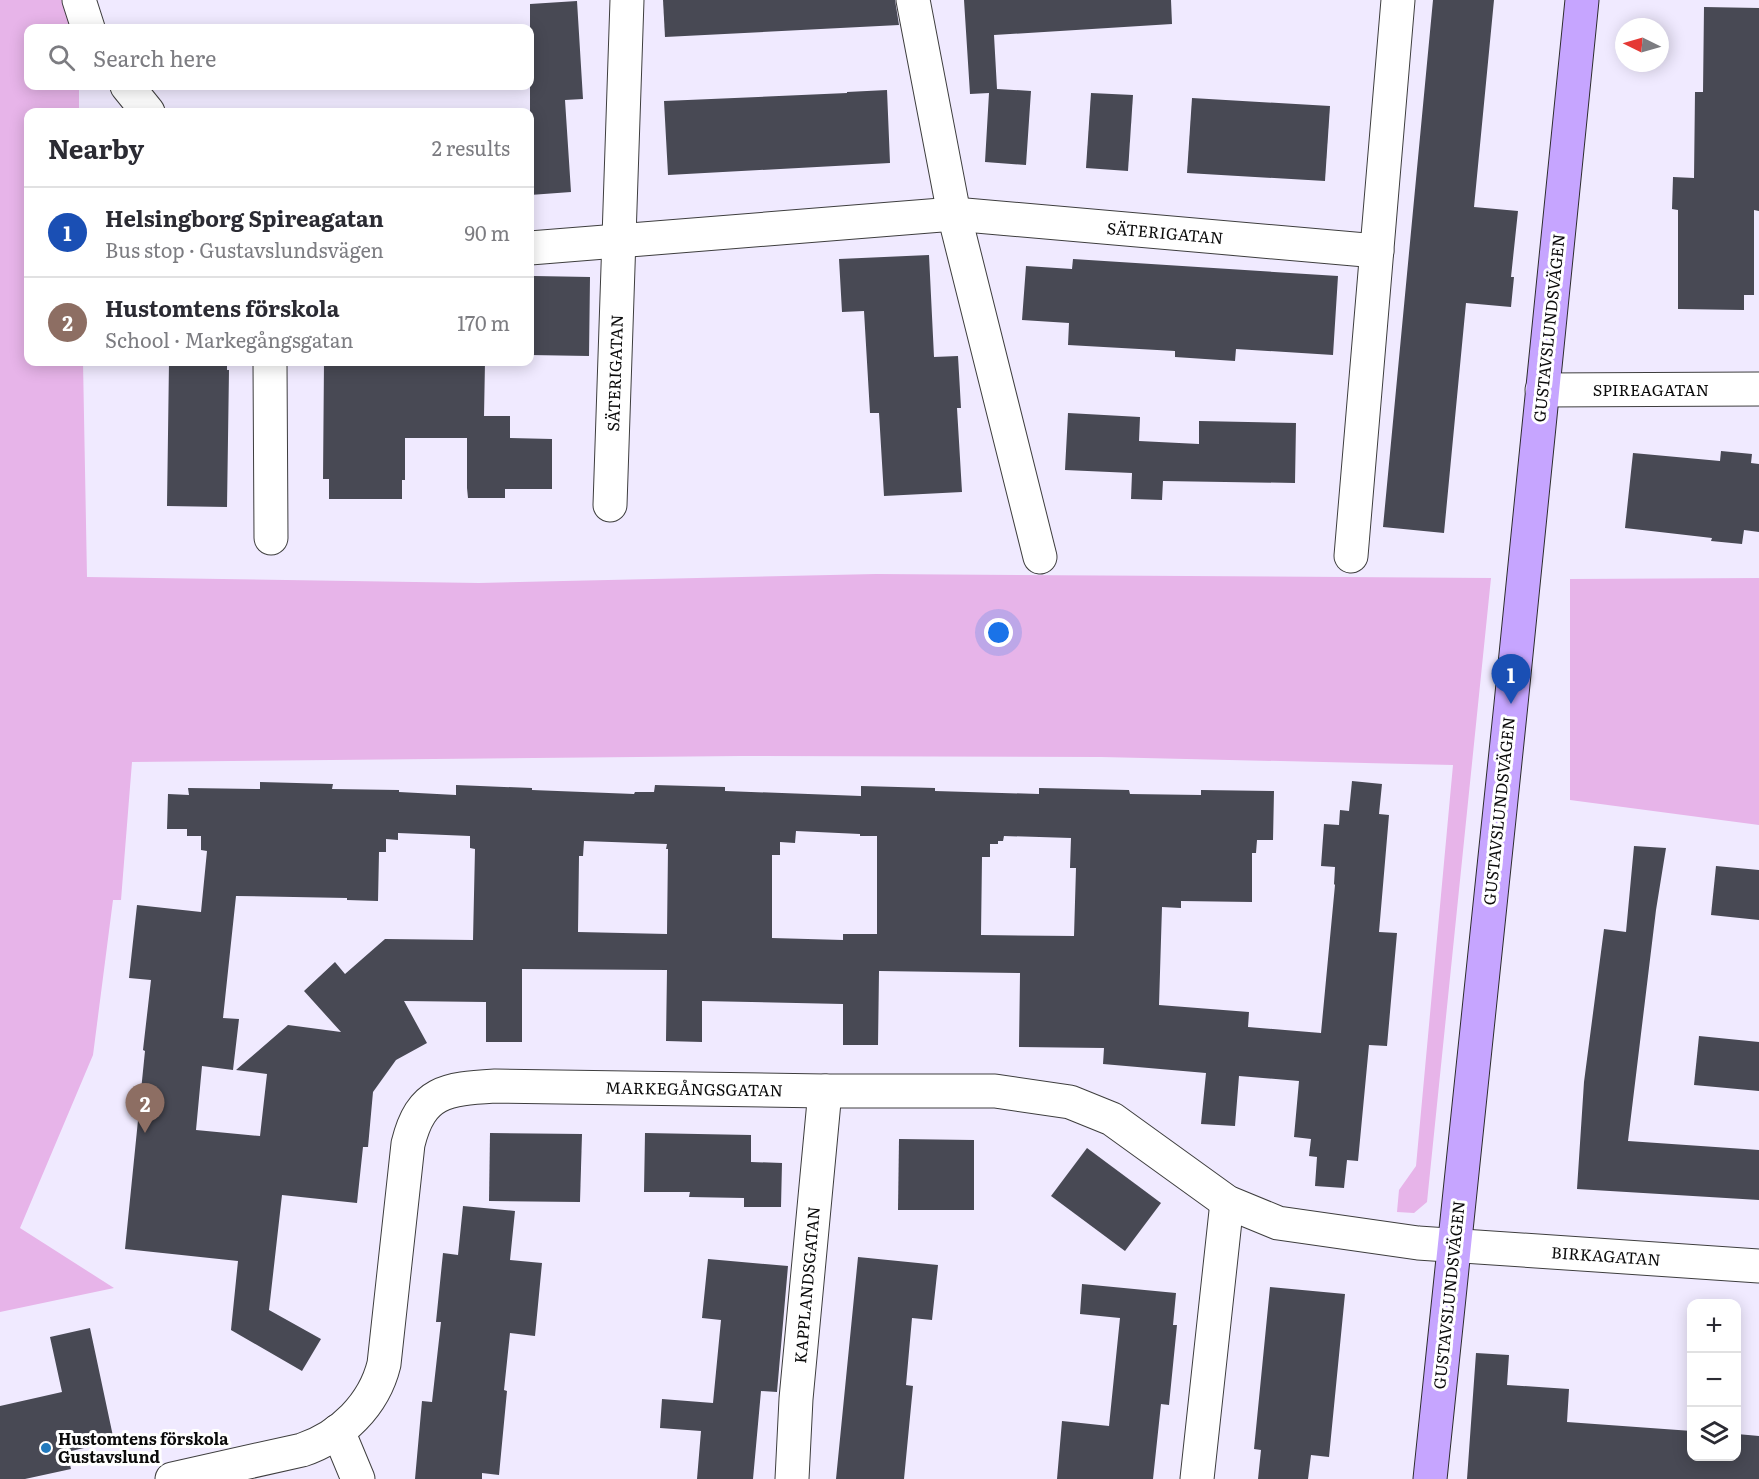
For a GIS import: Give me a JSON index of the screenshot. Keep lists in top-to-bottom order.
{
  "streets": {
    "street": [
      "SÄTERIGATAN",
      "GUSTAVSLUNDSVÄGEN",
      "SPIREAGATAN",
      "MARKEGÅNGSGATAN",
      "BIRKAGATAN",
      "KAPPLANDSGATAN"
    ]
  },
  "crossings": [
    ["GUSTAVSLUNDSVÄGEN", "SPIREAGATAN"],
    ["GUSTAVSLUNDSVÄGEN", "MARKEGÅNGSGATAN"],
    ["GUSTAVSLUNDSVÄGEN", "BIRKAGATAN"],
    ["MARKEGÅNGSGATAN", "BIRKAGATAN"],
    ["MARKEGÅNGSGATAN", "KAPPLANDSGATAN"]
  ],
  "places": ["Hustomtens förskola Gustavslund"],
  "north": "left",
  "page": {
    "search": "Search here",
    "heading": ["Nearby", "2 results"],
    "list": [
      {
        "mark": "1",
        "name": "Helsingborg Spireagatan",
        "note": "Bus stop · Gustavslundsvägen",
        "value": "90 m"
      },
      {
        "mark": "2",
        "name": "Hustomtens förskola",
        "note": "School · Markegångsgatan",
        "value": "170 m"
      }
    ],
    "pins": ["1", "2"],
    "map_buttons": ["+", "−"]
  }
}
